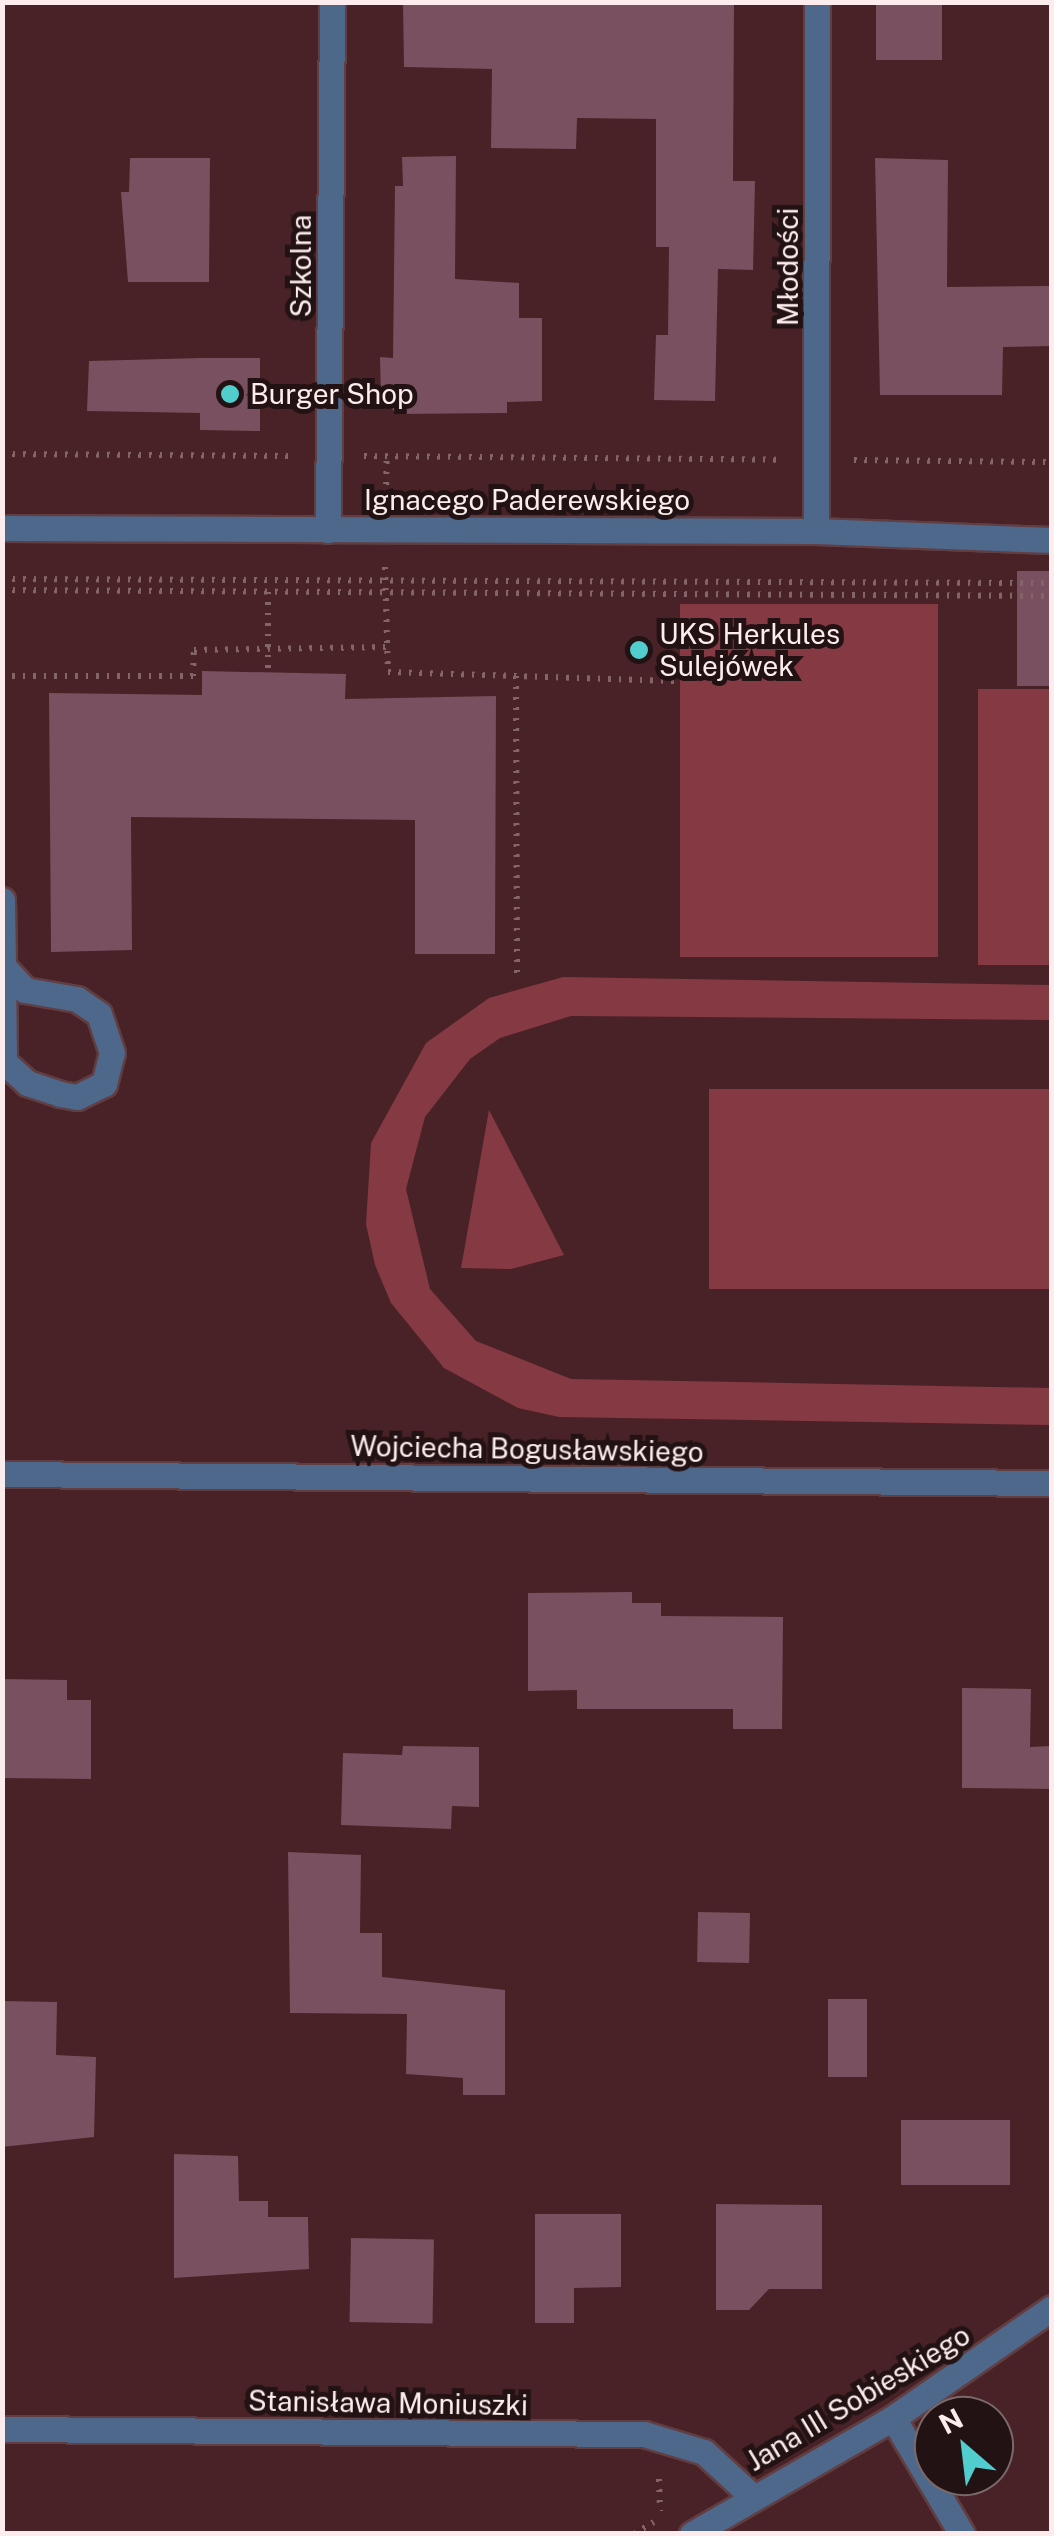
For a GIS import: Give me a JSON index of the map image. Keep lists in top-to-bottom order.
{
  "streets": {
    "street": [
      "Szkolna",
      "Młodości",
      "Ignacego Paderewskiego",
      "Wojciecha Bogusławskiego",
      "Jana III Sobieskiego",
      "Stanisława Moniuszki"
    ]
  },
  "crossings": [
    ["Szkolna", "Ignacego Paderewskiego"],
    ["Młodości", "Ignacego Paderewskiego"],
    ["Jana III Sobieskiego", "Stanisława Moniuszki"]
  ],
  "places": ["Burger Shop", "UKS Herkules Sulejówek"],
  "north": "top left"
}
